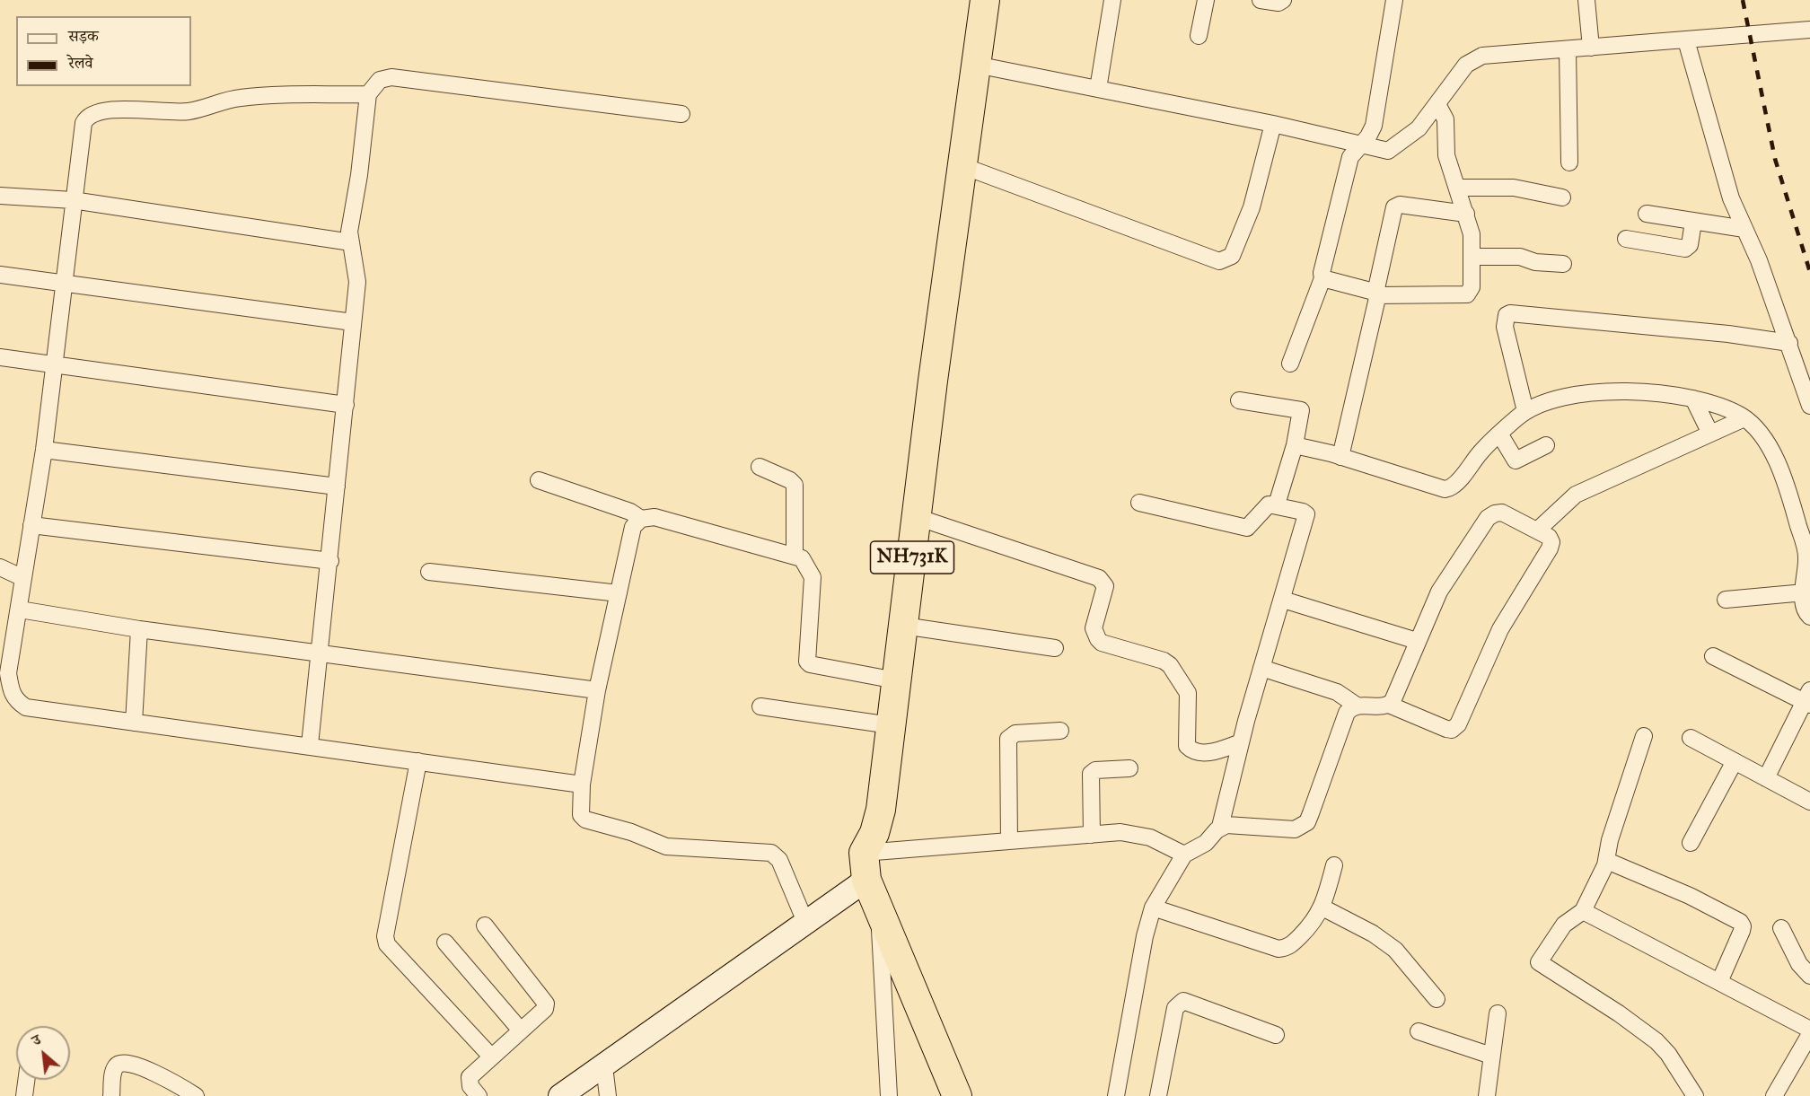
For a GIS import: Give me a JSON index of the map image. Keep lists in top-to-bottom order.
{
  "streets": {
    "highway": ["NH731K"]
  },
  "legend": ["सड़क", "रेलवे"],
  "north": "top left"
}
